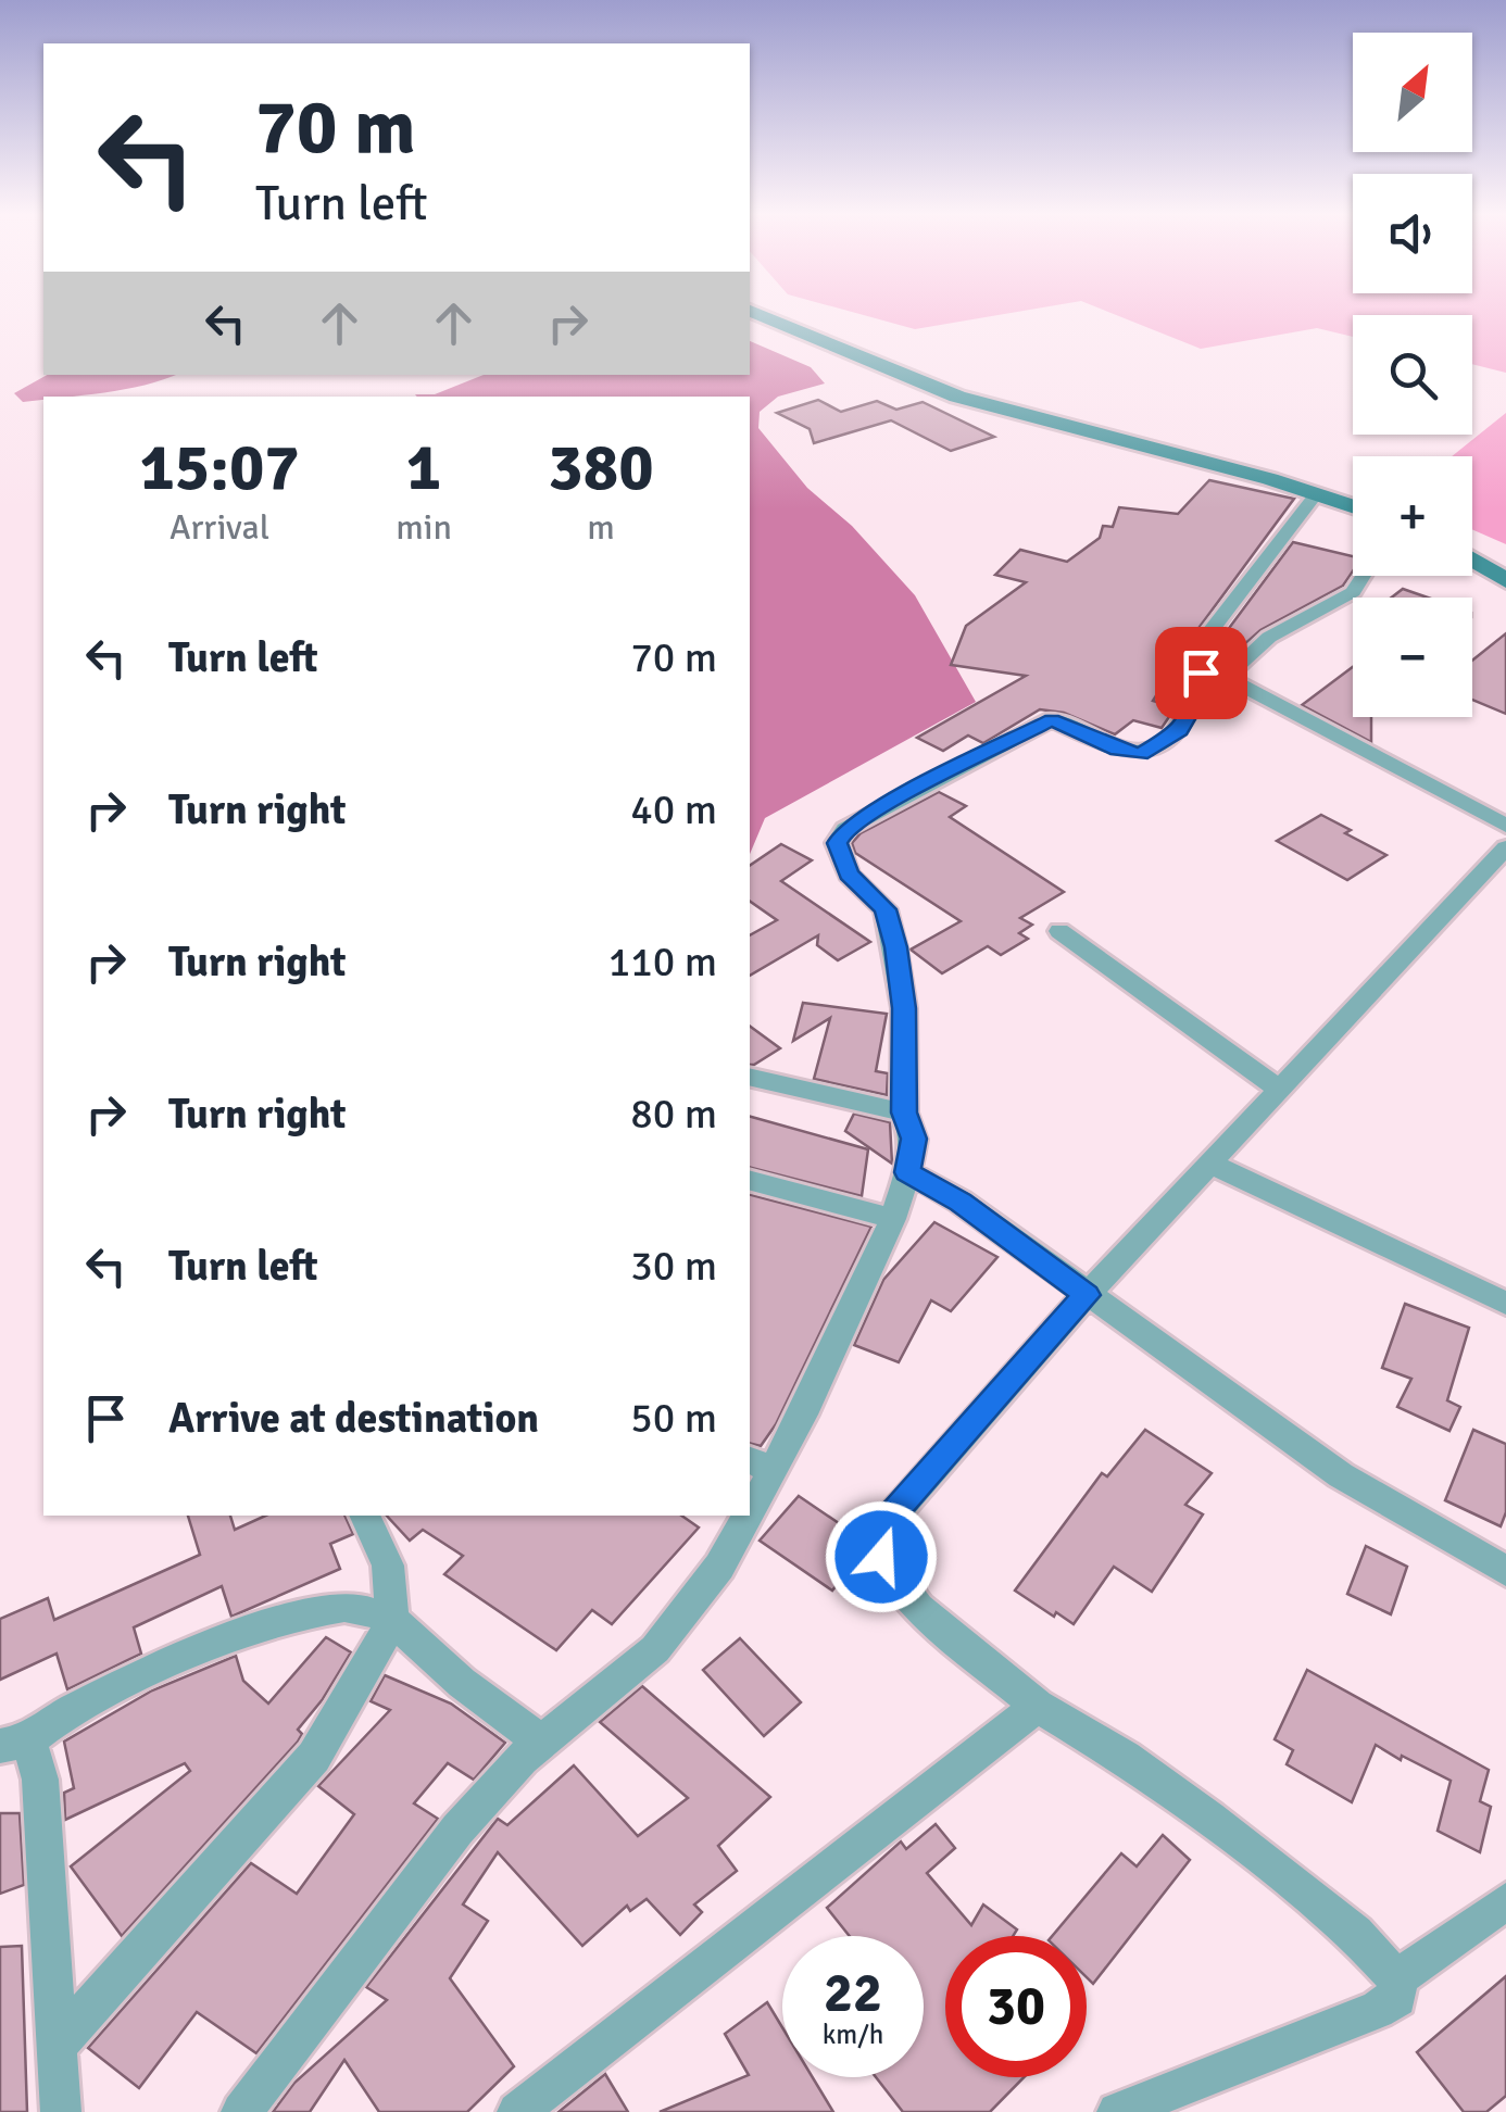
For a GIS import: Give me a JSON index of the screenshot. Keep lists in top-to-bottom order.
{
  "north": "top right",
  "page": {
    "map_buttons": ["+", "−"],
    "turn": ["70 m", "Turn left"],
    "eta": [
      "15:07",
      "Arrival",
      "1",
      "min",
      "380",
      "m"
    ],
    "list": [
      {
        "name": "Turn left",
        "value": "70 m"
      },
      {
        "name": "Turn right",
        "value": "40 m"
      },
      {
        "name": "Turn right",
        "value": "110 m"
      },
      {
        "name": "Turn right",
        "value": "80 m"
      },
      {
        "name": "Turn left",
        "value": "30 m"
      },
      {
        "name": "Arrive at destination",
        "value": "50 m"
      }
    ],
    "speed": "22 km/h",
    "limit": "30"
  }
}
